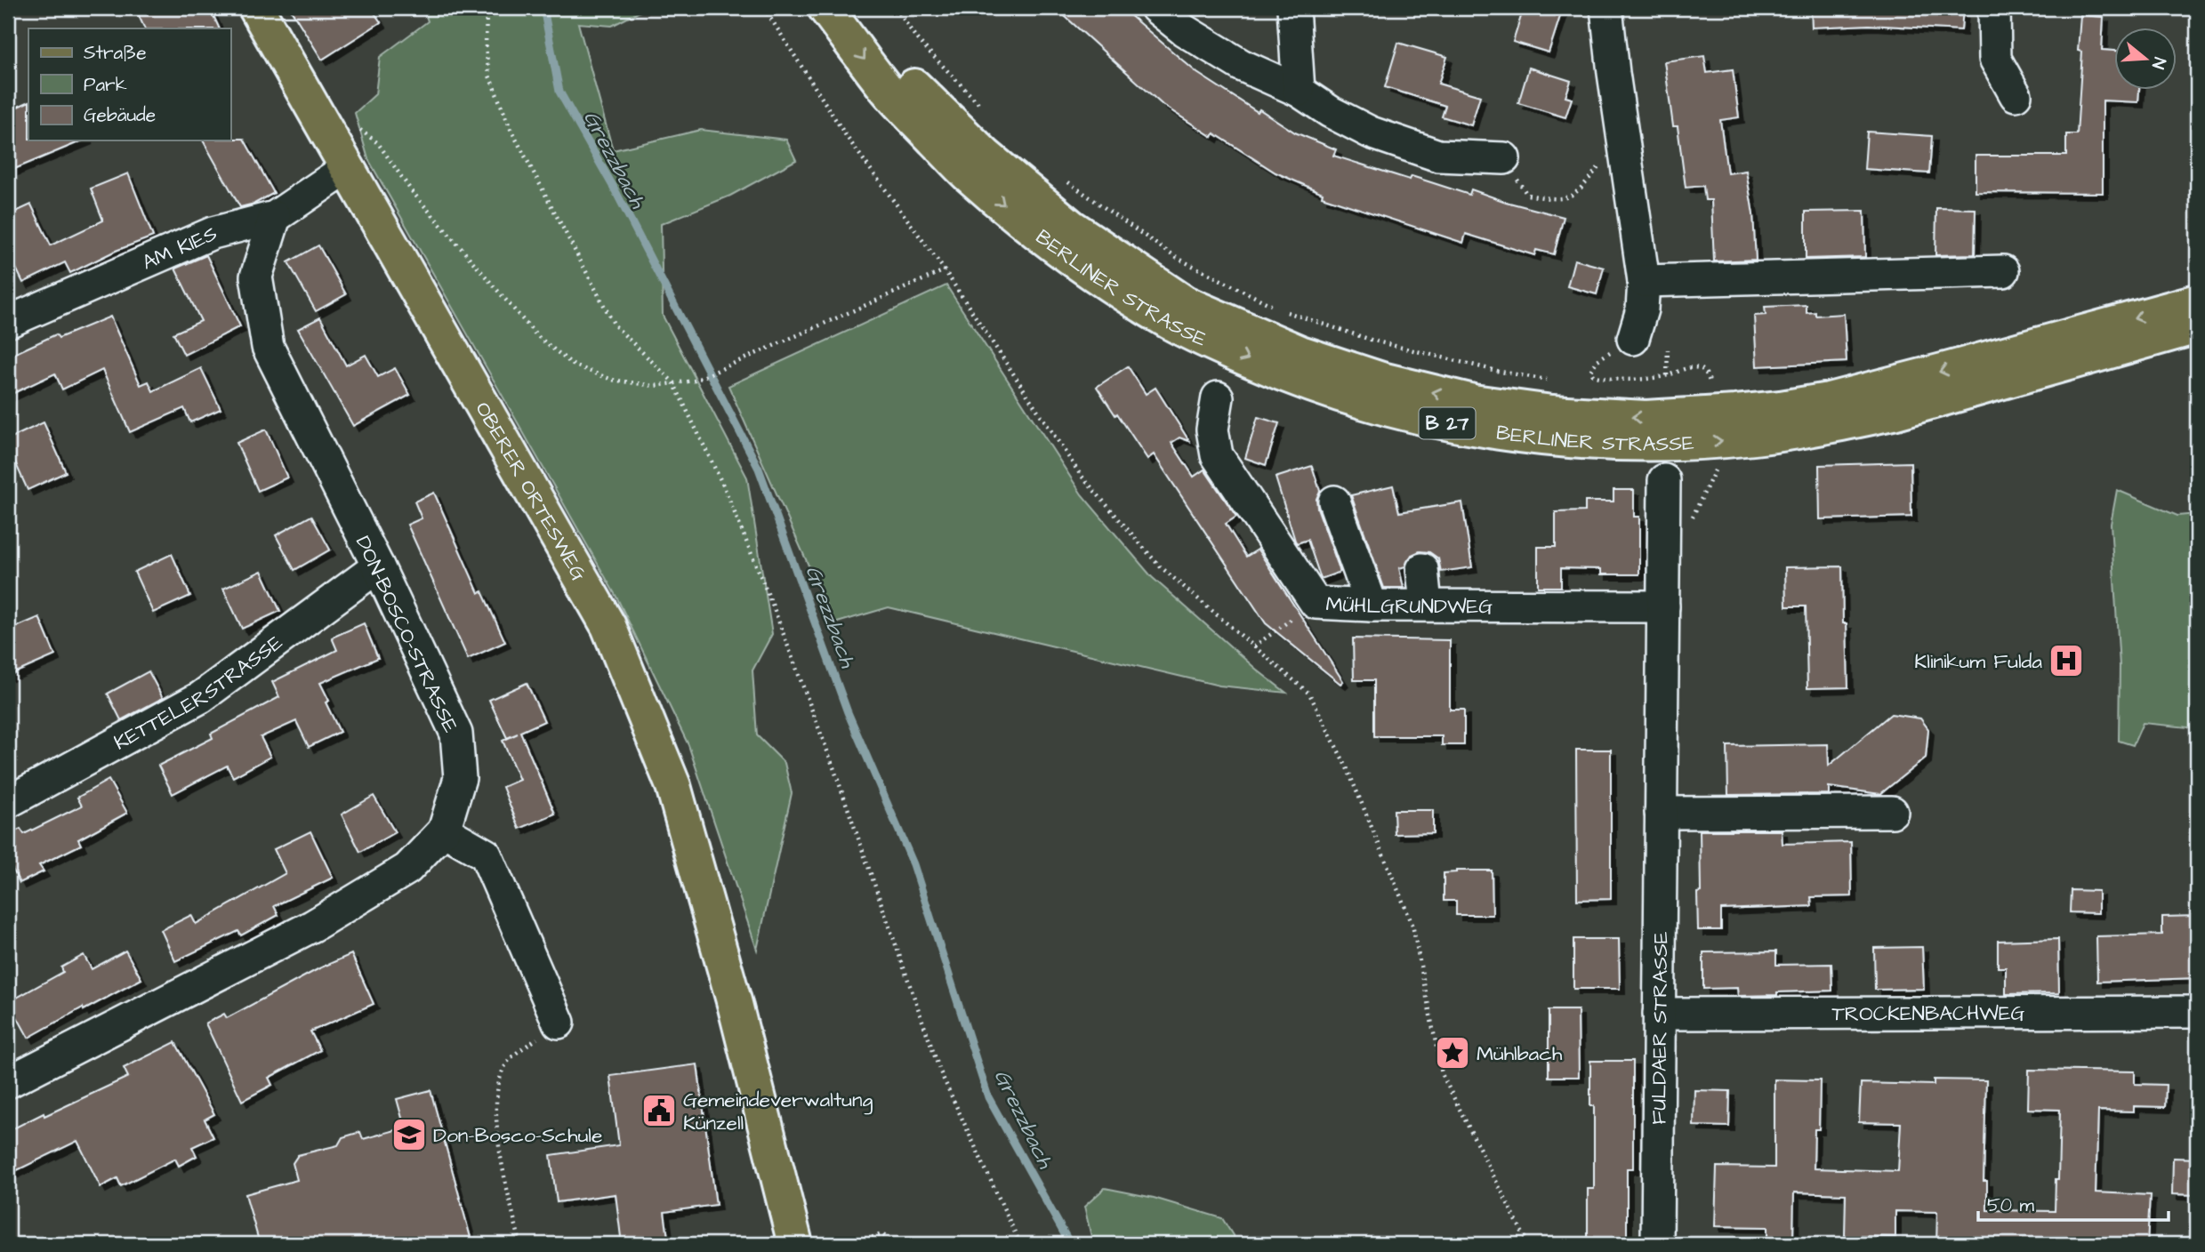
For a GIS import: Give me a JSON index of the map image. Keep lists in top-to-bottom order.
{
  "streets": {
    "main road": ["BERLINER STRASSE", "B 27", "OBERER ORTESWEG"],
    "street": [
      "AM KIES",
      "MÜHLGRUNDWEG",
      "DON-BOSCO-STRASSE",
      "KETTELERSTRASSE",
      "TROCKENBACHWEG",
      "FULDAER STRASSE"
    ]
  },
  "crossings": [
    ["AM KIES", "OBERER ORTESWEG"],
    ["AM KIES", "DON-BOSCO-STRASSE"],
    ["MÜHLGRUNDWEG", "FULDAER STRASSE"],
    ["DON-BOSCO-STRASSE", "KETTELERSTRASSE"],
    ["TROCKENBACHWEG", "FULDAER STRASSE"]
  ],
  "water": ["Grezzbach"],
  "places": {
    "hospital": ["Klinikum Fulda"],
    "place": ["Mühlbach"],
    "public building": ["Gemeindeverwaltung Künzell"],
    "school or university": ["Don-Bosco-Schule"]
  },
  "legend": ["Straße", "Park", "Gebäude"],
  "scale_bar": "50 m",
  "north": "right"
}
